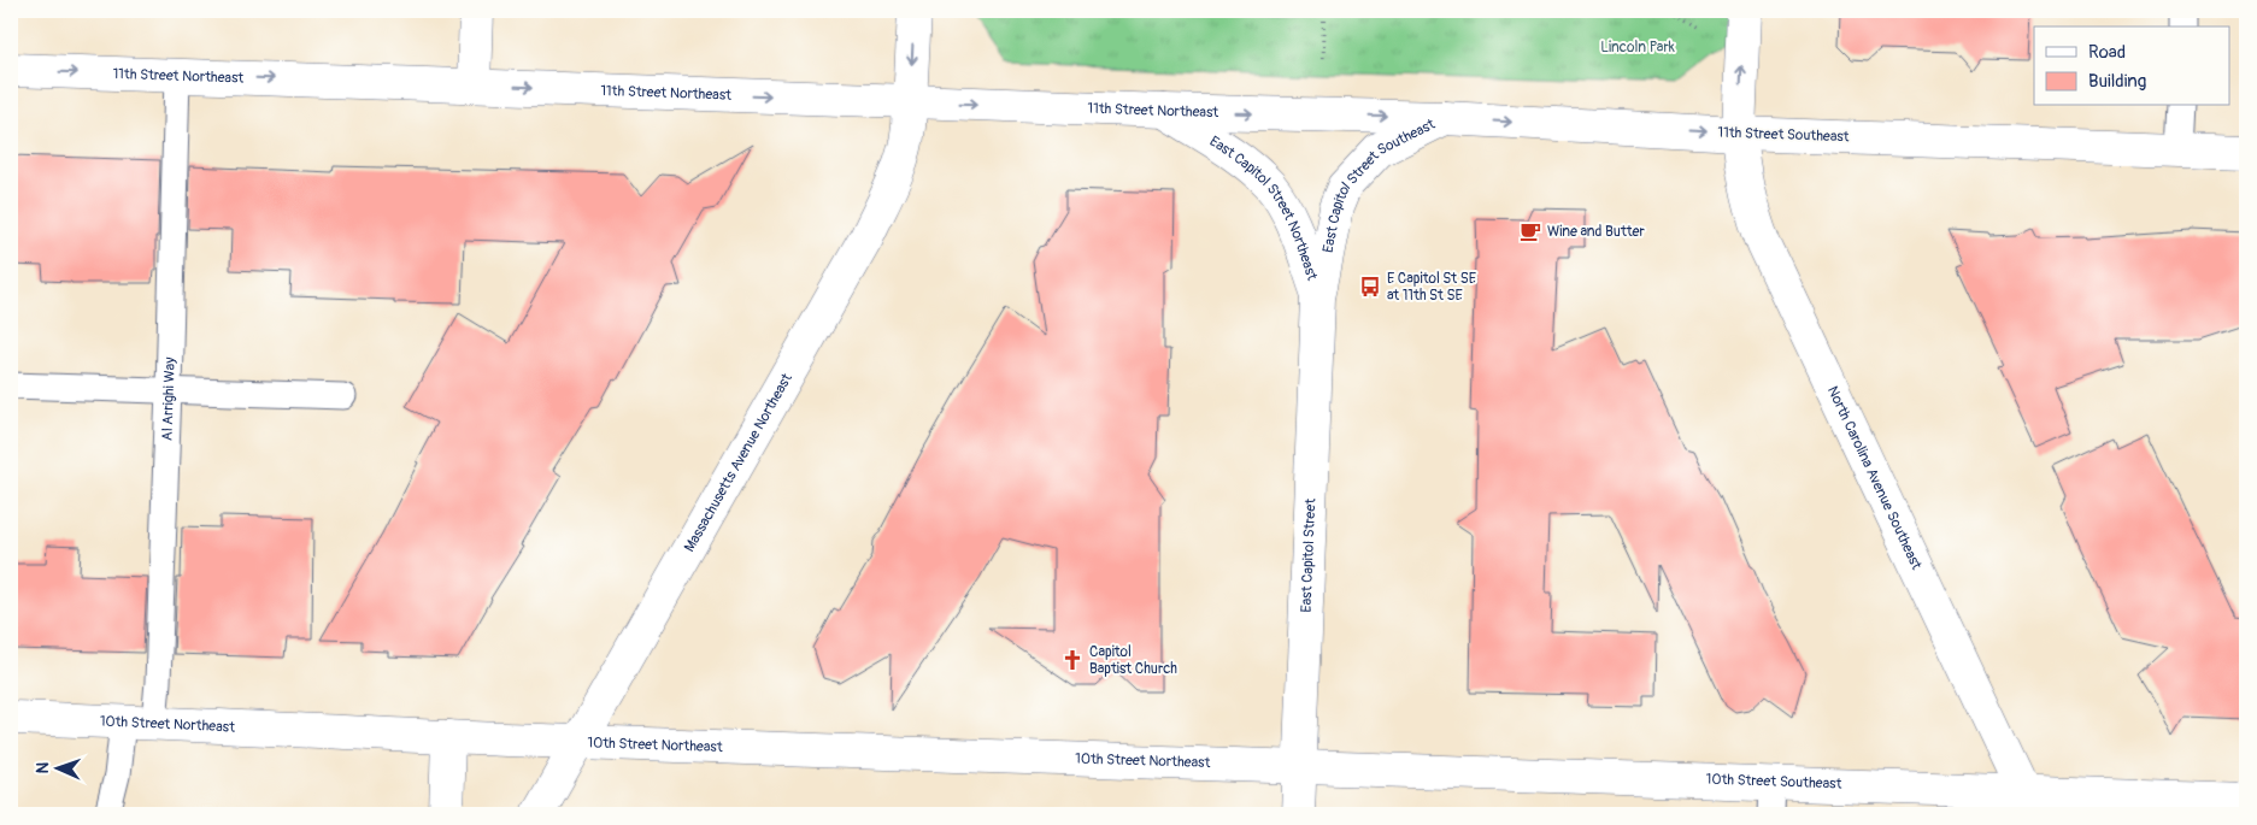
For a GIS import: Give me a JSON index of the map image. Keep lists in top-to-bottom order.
{
  "streets": {
    "street": [
      "11th Street Northeast",
      "11th Street Southeast",
      "East Capitol Street Southeast",
      "East Capitol Street Northeast",
      "Massachusetts Avenue Northeast",
      "North Carolina Avenue Southeast",
      "East Capitol Street",
      "10th Street Northeast",
      "10th Street Southeast"
    ],
    "lane": ["Al Arrighi Way"]
  },
  "crossings": [
    ["11th Street Northeast", "11th Street Southeast"],
    ["11th Street Northeast", "East Capitol Street Northeast"],
    ["11th Street Northeast", "Al Arrighi Way"],
    ["11th Street Northeast", "Massachusetts Avenue Northeast"],
    ["11th Street Southeast", "East Capitol Street Southeast"],
    ["11th Street Southeast", "North Carolina Avenue Southeast"],
    ["East Capitol Street Southeast", "East Capitol Street Northeast"],
    ["East Capitol Street Southeast", "East Capitol Street"],
    ["East Capitol Street Northeast", "East Capitol Street"],
    ["Al Arrighi Way", "10th Street Northeast"],
    ["Massachusetts Avenue Northeast", "10th Street Northeast"],
    ["North Carolina Avenue Southeast", "10th Street Southeast"],
    ["East Capitol Street", "10th Street Northeast"],
    ["East Capitol Street", "10th Street Southeast"],
    ["10th Street Northeast", "10th Street Southeast"]
  ],
  "one_way": ["11th Street Northeast", "11th Street Southeast"],
  "parks": ["Lincoln Park"],
  "places": {
    "cafe": ["Wine and Butter"],
    "bus stop": ["E Capitol St SE at 11th St SE"],
    "church": ["Capitol Baptist Church"]
  },
  "legend": ["Road", "Building"],
  "north": "left"
}
